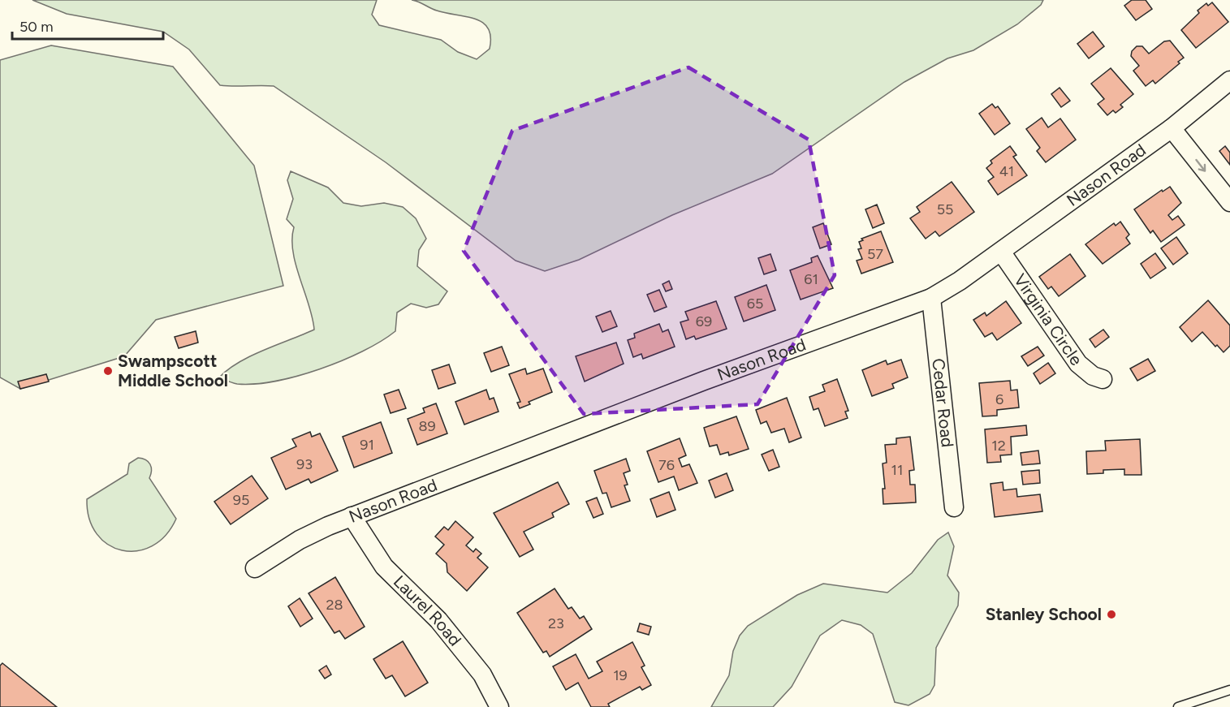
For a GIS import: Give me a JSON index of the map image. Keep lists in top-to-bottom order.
{
  "streets": {
    "street": [
      "Nason Road",
      "Virginia Circle",
      "Cedar Road",
      "Laurel Road"
    ]
  },
  "crossings": [
    ["Nason Road", "Virginia Circle"],
    ["Nason Road", "Cedar Road"],
    ["Nason Road", "Laurel Road"]
  ],
  "places": ["Swampscott Middle School", "Stanley School"],
  "house_numbers": [
    "41",
    "55",
    "57",
    "61",
    "65",
    "69",
    "6",
    "89",
    "91",
    "12",
    "93",
    "76",
    "11",
    "95",
    "28",
    "23",
    "19"
  ],
  "scale_bar": "50 m"
}
